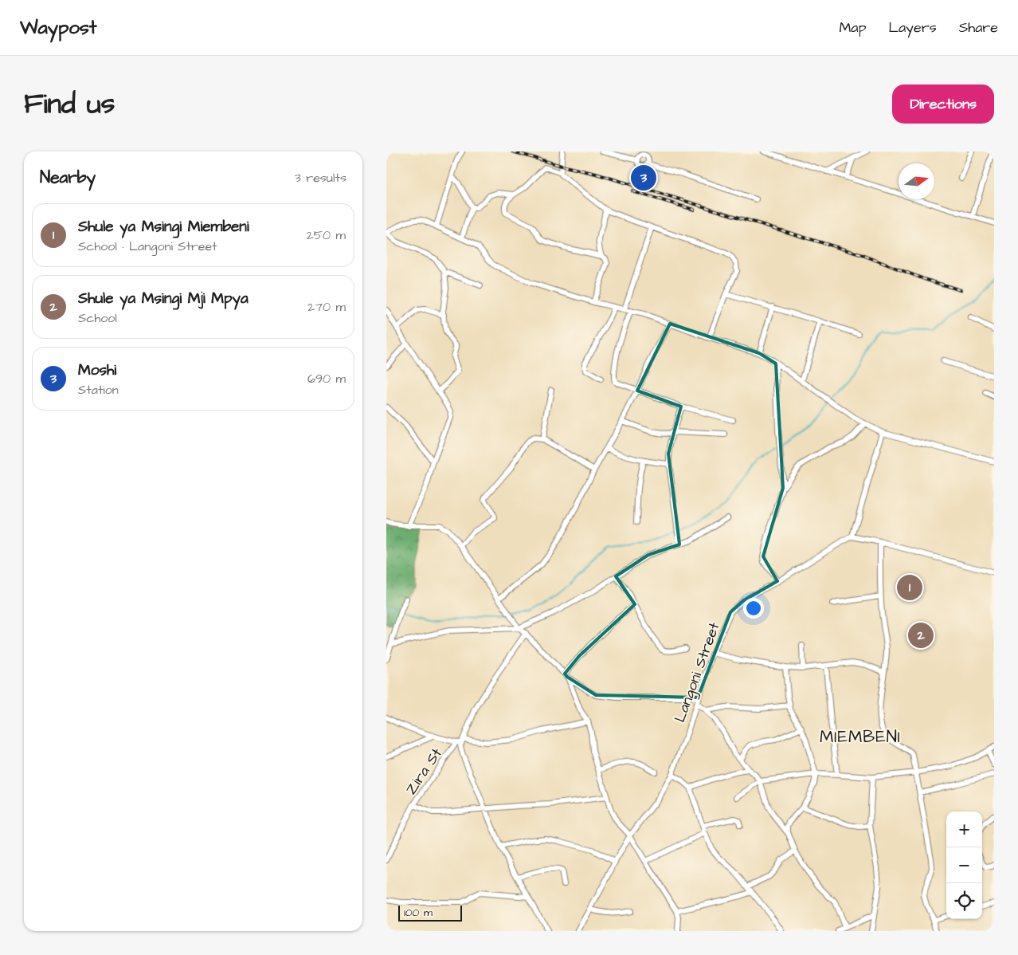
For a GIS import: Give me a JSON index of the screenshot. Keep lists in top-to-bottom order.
{
  "streets": {
    "street": ["Langoni Street", "Zira St"]
  },
  "districts": ["MIEMBENI"],
  "scale_bar": "100 m",
  "north": "right",
  "page": {
    "header": "Waypost",
    "nav": ["Map", "Layers", "Share"],
    "title": "Find us",
    "buttons": "Directions",
    "heading": ["Nearby", "3 results"],
    "pins": ["3", "1", "2"],
    "list": [
      {
        "mark": "1",
        "name": "Shule ya Msingi Miembeni",
        "note": "School · Langoni Street",
        "value": "250 m"
      },
      {
        "mark": "2",
        "name": "Shule ya Msingi Mji Mpya",
        "note": "School",
        "value": "270 m"
      },
      {
        "mark": "3",
        "name": "Moshi",
        "note": "Station",
        "value": "690 m"
      }
    ],
    "map_buttons": ["+", "−"],
    "scale": "100 m"
  }
}
